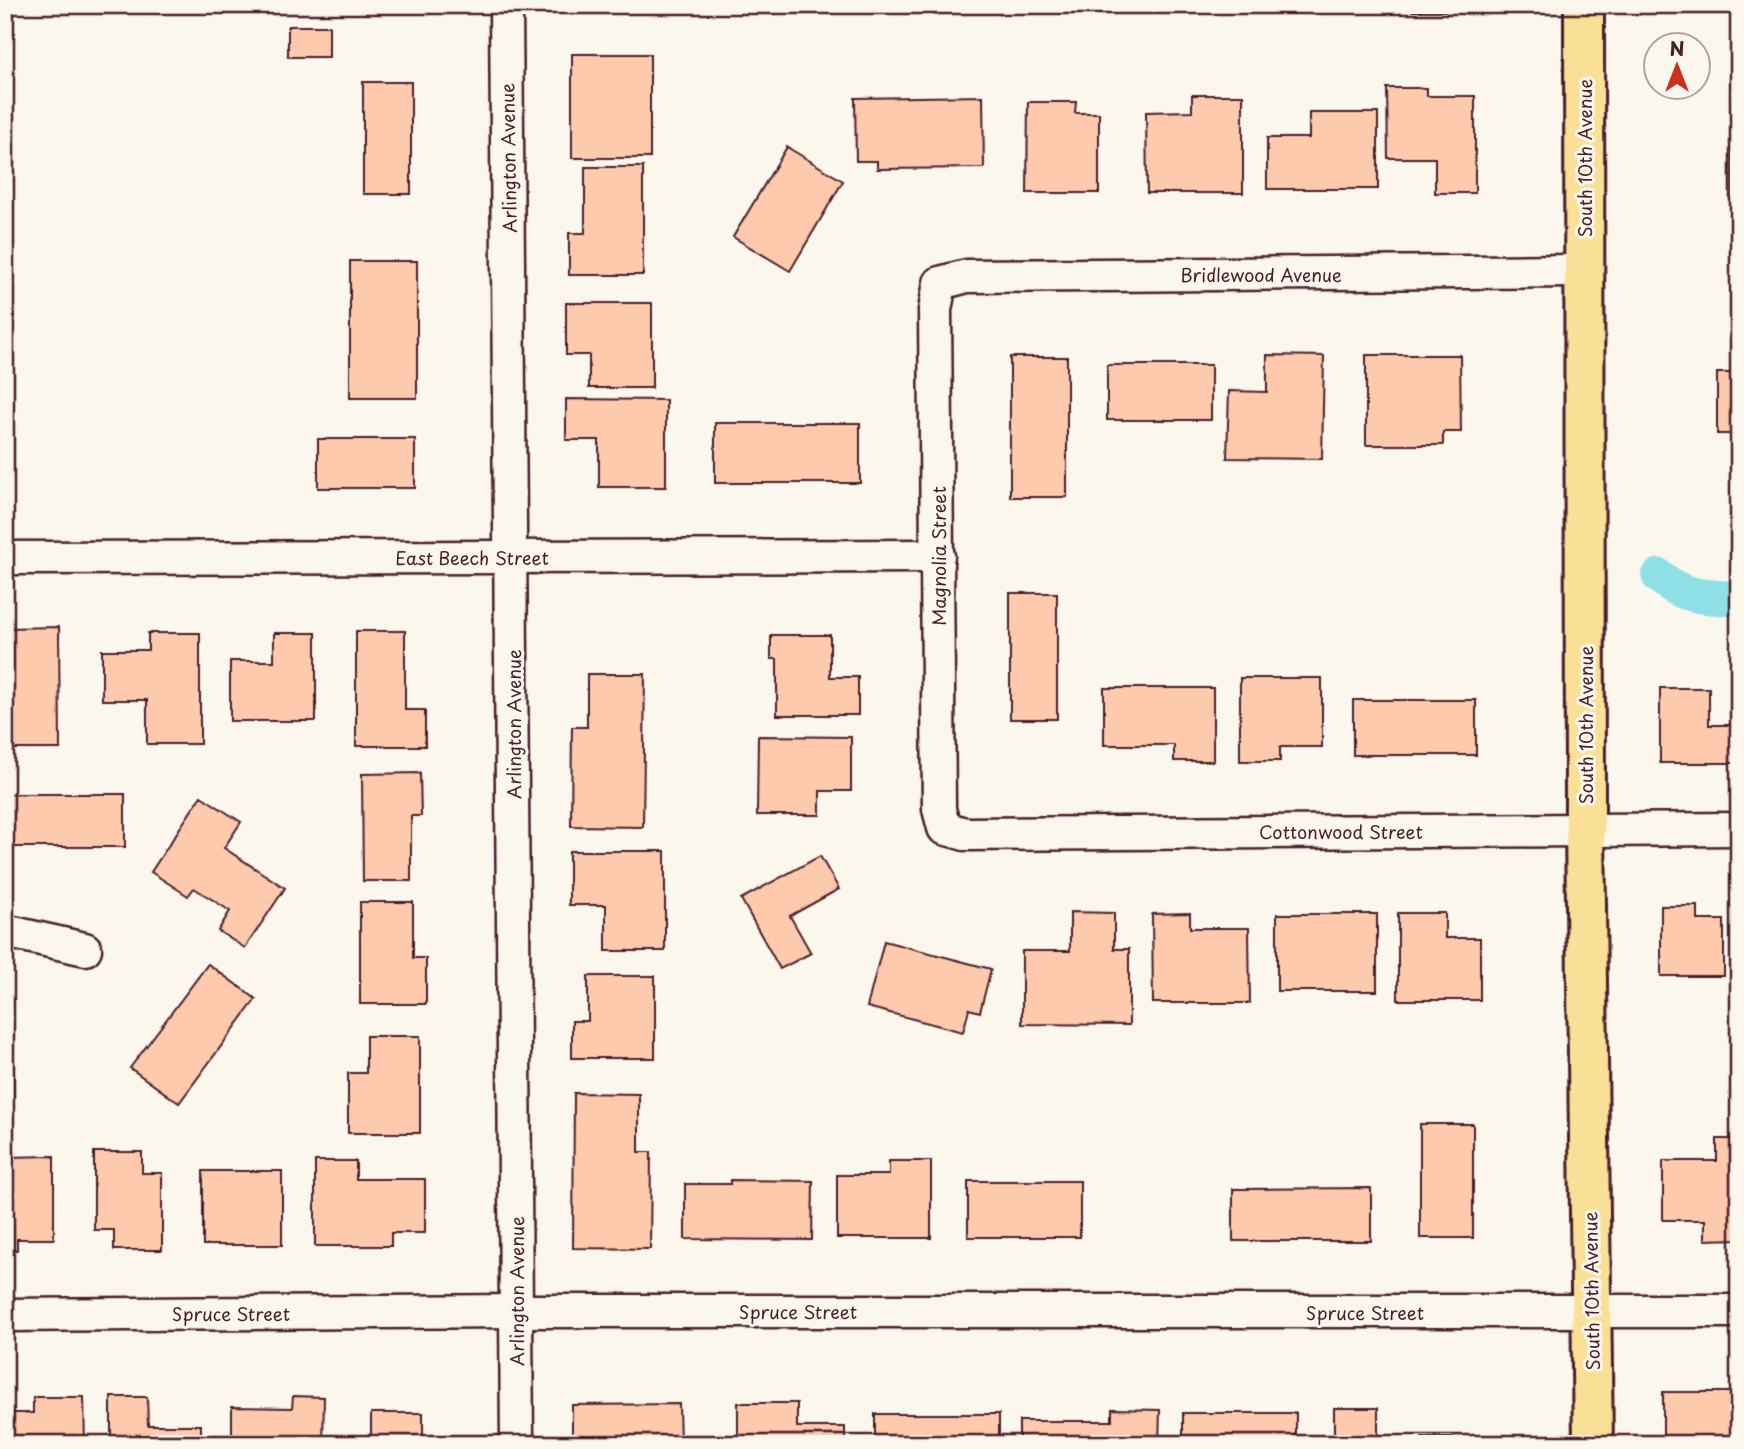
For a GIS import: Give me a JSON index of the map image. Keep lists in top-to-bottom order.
{
  "streets": {
    "main road": ["South 10th Avenue"],
    "street": [
      "Arlington Avenue",
      "Bridlewood Avenue",
      "Magnolia Street",
      "East Beech Street",
      "Cottonwood Street",
      "Spruce Street"
    ]
  },
  "crossings": [
    ["Arlington Avenue", "East Beech Street"],
    ["Arlington Avenue", "Spruce Street"],
    ["South 10th Avenue", "Bridlewood Avenue"],
    ["South 10th Avenue", "Cottonwood Street"],
    ["South 10th Avenue", "Spruce Street"],
    ["Bridlewood Avenue", "Magnolia Street"],
    ["Magnolia Street", "East Beech Street"],
    ["Magnolia Street", "Cottonwood Street"]
  ],
  "north": "top"
}
